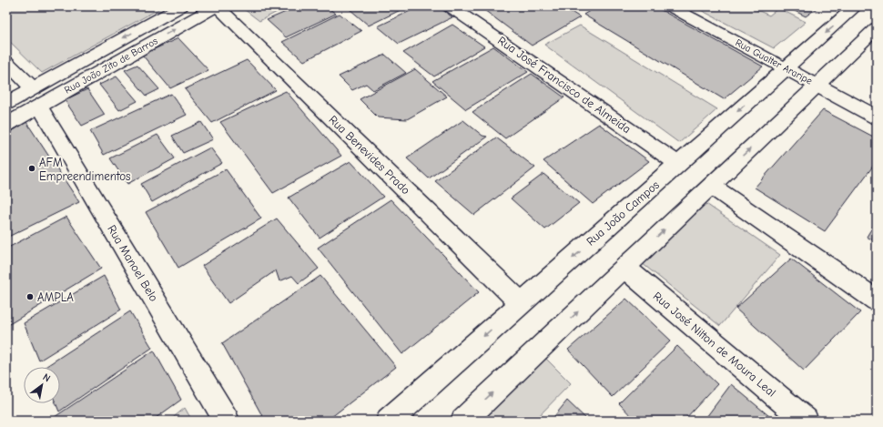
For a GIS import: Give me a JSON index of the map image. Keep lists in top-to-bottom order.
{
  "streets": {
    "street": [
      "Rua Gualter Araripe",
      "Rua João Zito de Barros",
      "Rua José Francisco de Almeida",
      "Rua Benevides Prado",
      "Rua João Campos",
      "Rua Manoel Belo",
      "Rua José Nilton de Moura Leal"
    ]
  },
  "crossings": [
    ["Rua Gualter Araripe", "Rua João Campos"],
    ["Rua João Zito de Barros", "Rua Benevides Prado"],
    ["Rua João Zito de Barros", "Rua Manoel Belo"],
    ["Rua José Francisco de Almeida", "Rua João Campos"],
    ["Rua Benevides Prado", "Rua João Campos"]
  ],
  "places": ["AFM Empreendimentos", "AMPLA"],
  "north": "top right"
}
